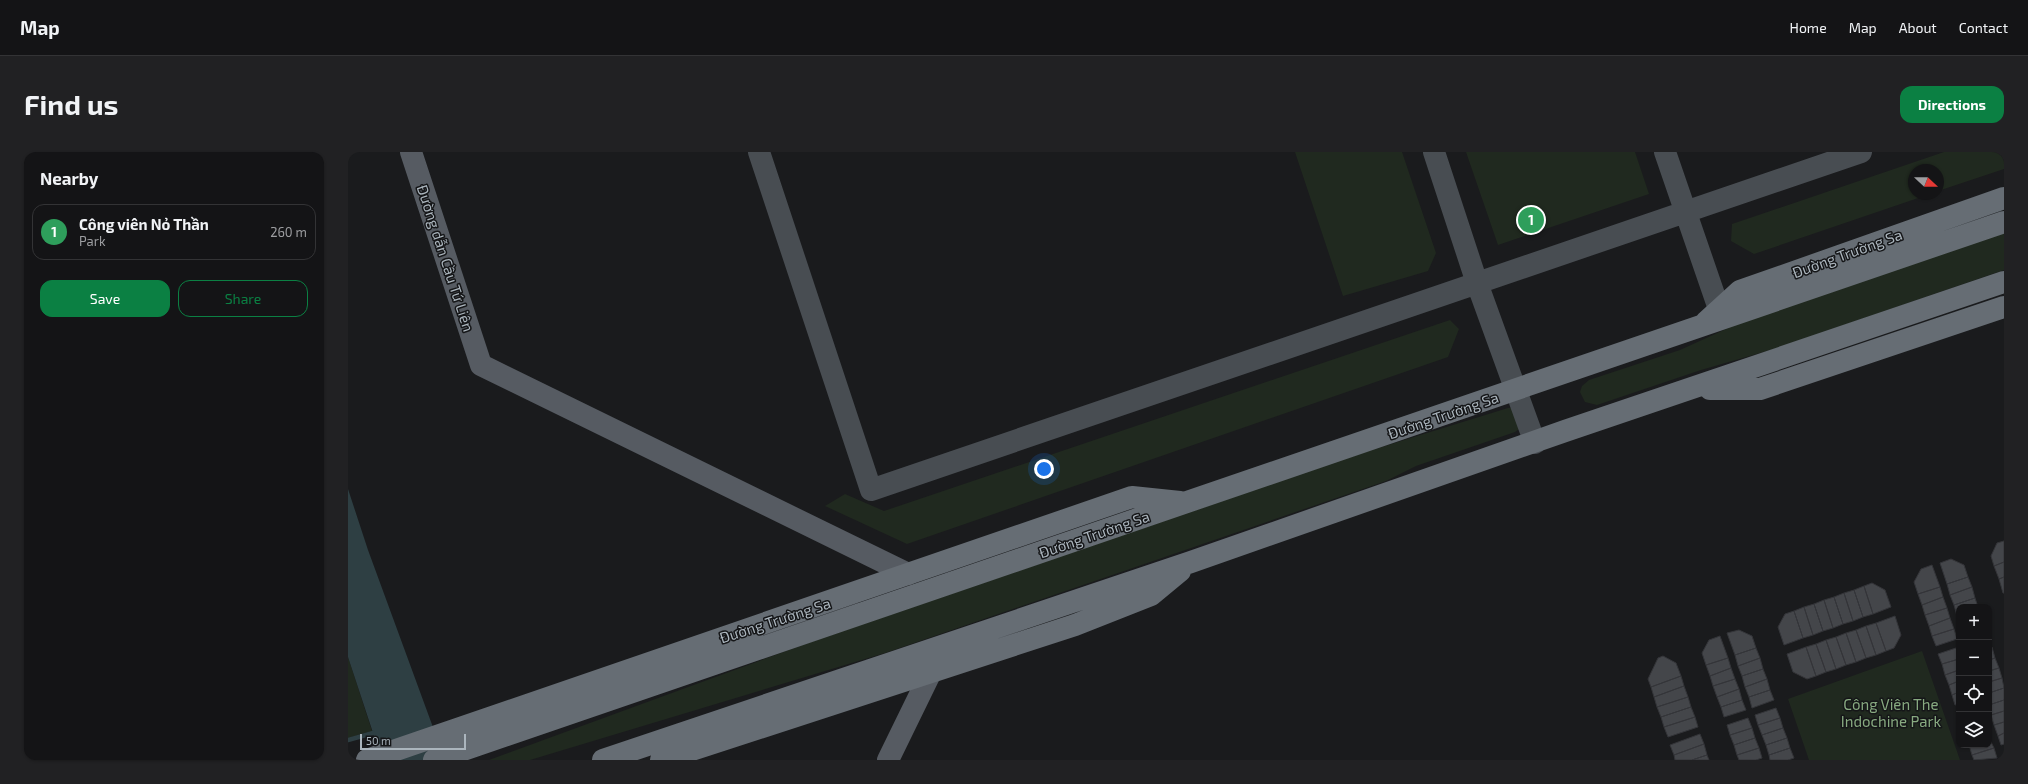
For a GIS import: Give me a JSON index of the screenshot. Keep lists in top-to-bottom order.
{
  "streets": {
    "highway": ["Đường Trường Sa"],
    "main road": ["Đường dẫn Cầu Tứ Liên"]
  },
  "crossings": [
    ["Đường Trường Sa", "Đường dẫn Cầu Tứ Liên"]
  ],
  "parks": ["Công Viên The Indochine Park"],
  "scale_bar": "50 m",
  "north": "right",
  "page": {
    "header": "Map",
    "nav": [
      "Home",
      "Map",
      "About",
      "Contact"
    ],
    "buttons": [
      "Directions",
      ["Save", "Share"]
    ],
    "title": "Find us",
    "heading": "Nearby",
    "list": [
      {
        "mark": "1",
        "name": "Công viên Nỏ Thần",
        "note": "Park",
        "value": "260 m"
      }
    ],
    "pins": "1",
    "map_buttons": ["+", "−"],
    "scale": "50 m"
  }
}
